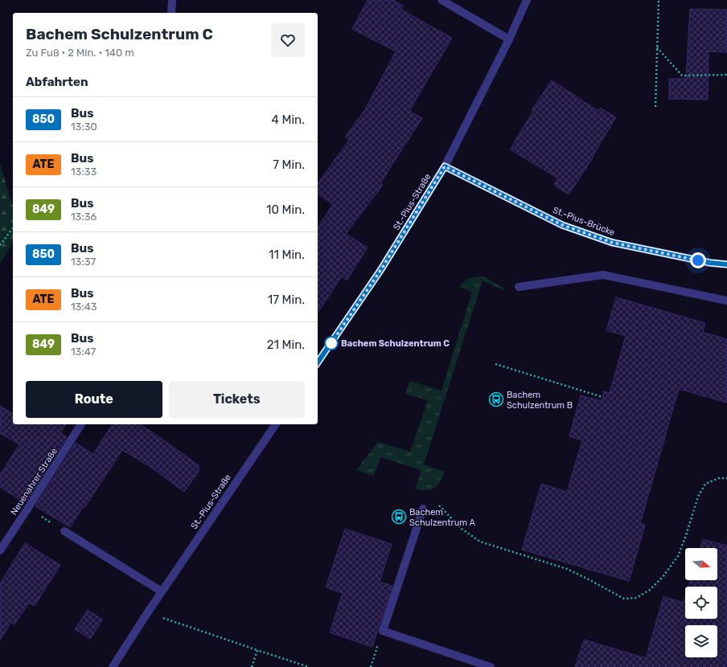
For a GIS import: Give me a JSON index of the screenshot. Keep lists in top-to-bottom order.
{
  "streets": {
    "street": ["St.-Pius-Straße", "St.-Pius-Brücke", "Neuenahrer Straße"]
  },
  "crossings": [
    ["St.-Pius-Straße", "St.-Pius-Brücke"]
  ],
  "places": {
    "other": ["Bachem Schulzentrum C"],
    "bus stop": ["Bachem Schulzentrum B", "Bachem Schulzentrum A"]
  },
  "lines": ["bus line 850"],
  "north": "right",
  "page": {
    "heading": [
      ["Bachem Schulzentrum C", "Zu Fuß · 2 Min. · 140 m"],
      "Abfahrten"
    ],
    "list": [
      {
        "mark": "850",
        "name": "Bus",
        "note": "13:30",
        "value": "4 Min."
      },
      {
        "mark": "ATE",
        "name": "Bus",
        "note": "13:33",
        "value": "7 Min."
      },
      {
        "mark": "849",
        "name": "Bus",
        "note": "13:36",
        "value": "10 Min."
      },
      {
        "mark": "850",
        "name": "Bus",
        "note": "13:37",
        "value": "11 Min."
      },
      {
        "mark": "ATE",
        "name": "Bus",
        "note": "13:43",
        "value": "17 Min."
      },
      {
        "mark": "849",
        "name": "Bus",
        "note": "13:47",
        "value": "21 Min."
      }
    ],
    "buttons": ["Route", "Tickets"]
  }
}
